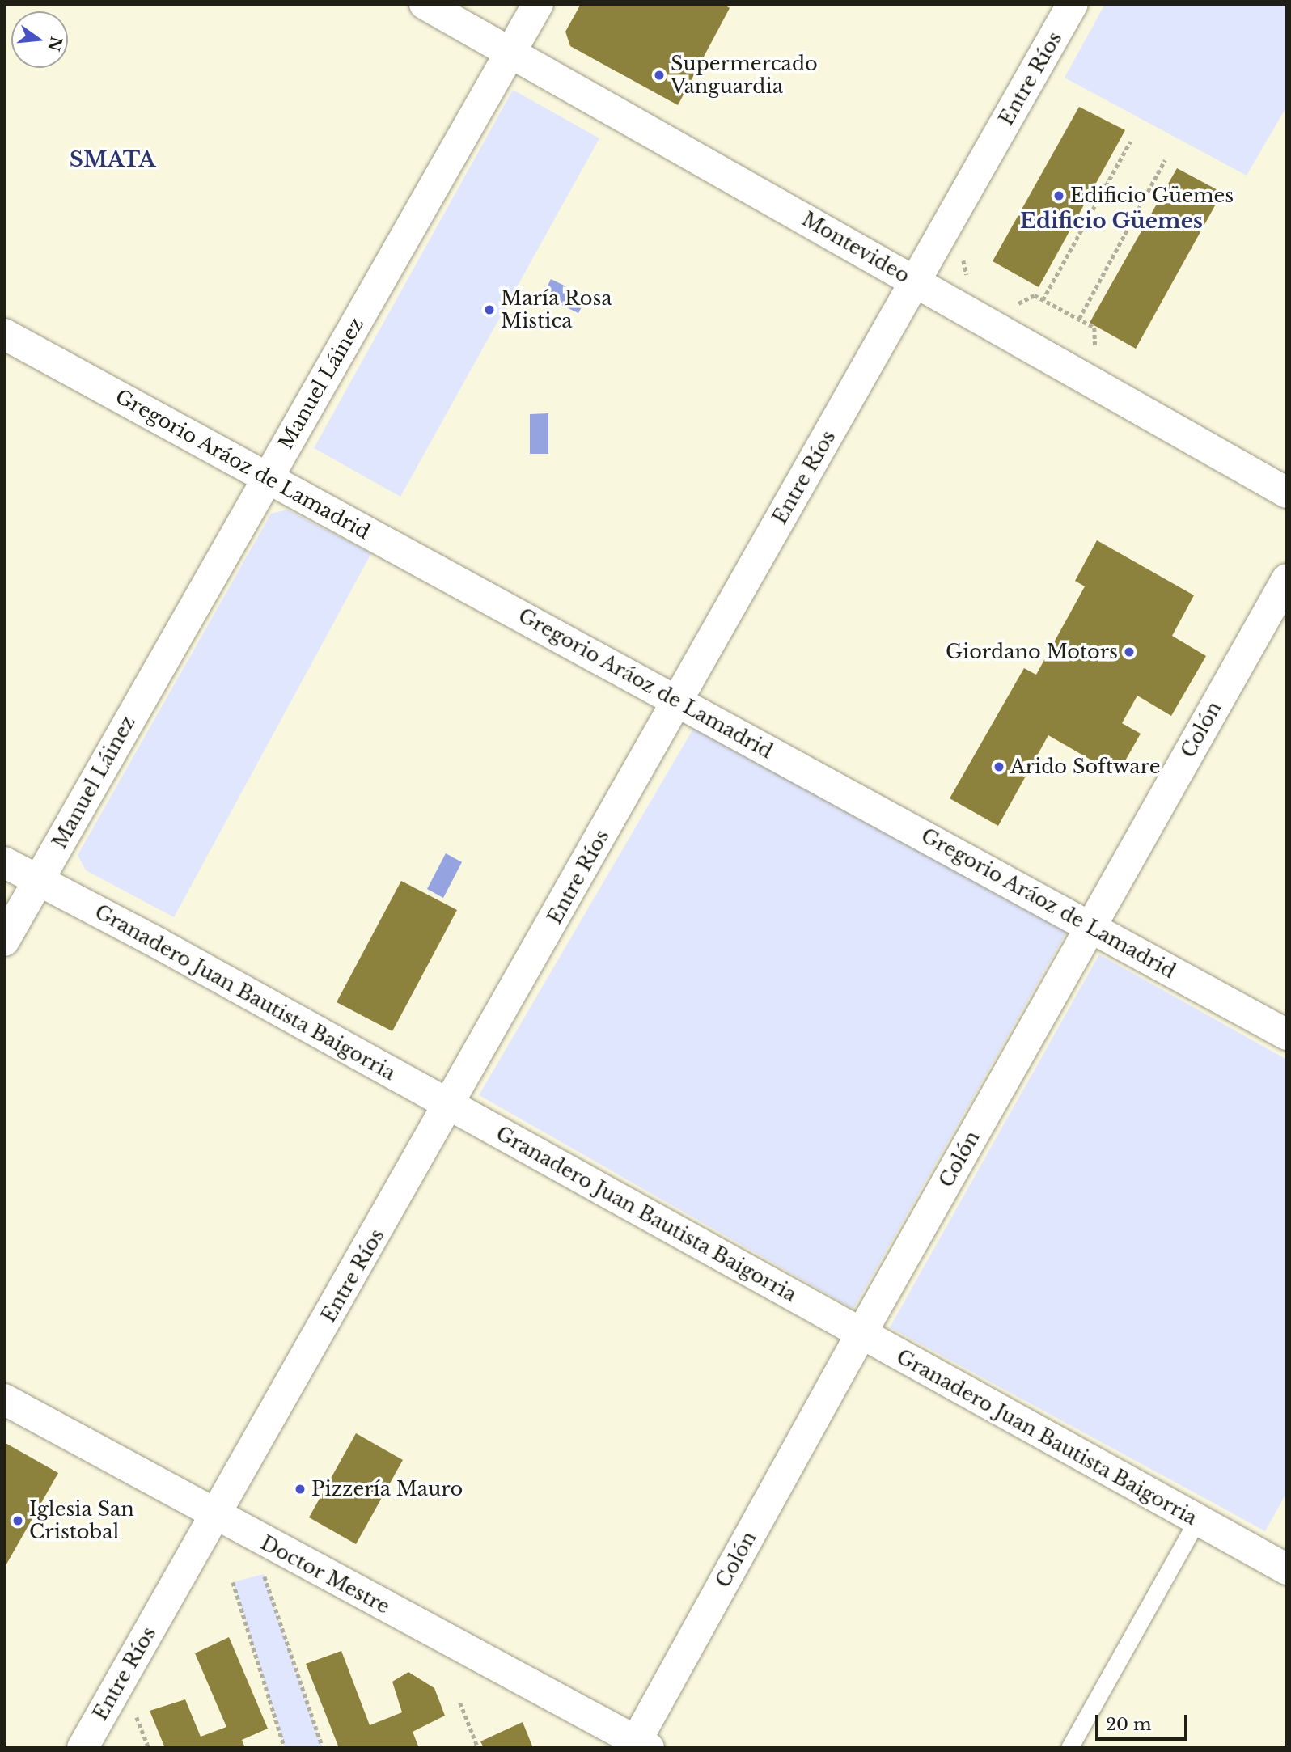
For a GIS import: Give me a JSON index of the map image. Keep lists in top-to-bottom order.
{
  "streets": {
    "street": [
      "Entre Ríos",
      "Montevideo",
      "Manuel Láinez",
      "Gregorio Aráoz de Lamadrid",
      "Colón",
      "Granadero Juan Bautista Baigorria",
      "Doctor Mestre"
    ]
  },
  "crossings": [
    ["Entre Ríos", "Montevideo"],
    ["Entre Ríos", "Gregorio Aráoz de Lamadrid"],
    ["Entre Ríos", "Granadero Juan Bautista Baigorria"],
    ["Entre Ríos", "Doctor Mestre"],
    ["Montevideo", "Manuel Láinez"],
    ["Manuel Láinez", "Gregorio Aráoz de Lamadrid"],
    ["Manuel Láinez", "Granadero Juan Bautista Baigorria"],
    ["Gregorio Aráoz de Lamadrid", "Colón"],
    ["Colón", "Granadero Juan Bautista Baigorria"],
    ["Colón", "Doctor Mestre"]
  ],
  "districts": ["SMATA", "Edificio Güemes"],
  "places": [
    "Supermercado Vanguardia",
    "Edificio Güemes",
    "María Rosa Mistica",
    "Giordano Motors",
    "Arido Software",
    "Pizzería Mauro",
    "Iglesia San Cristobal"
  ],
  "scale_bar": "20 m",
  "north": "right"
}
